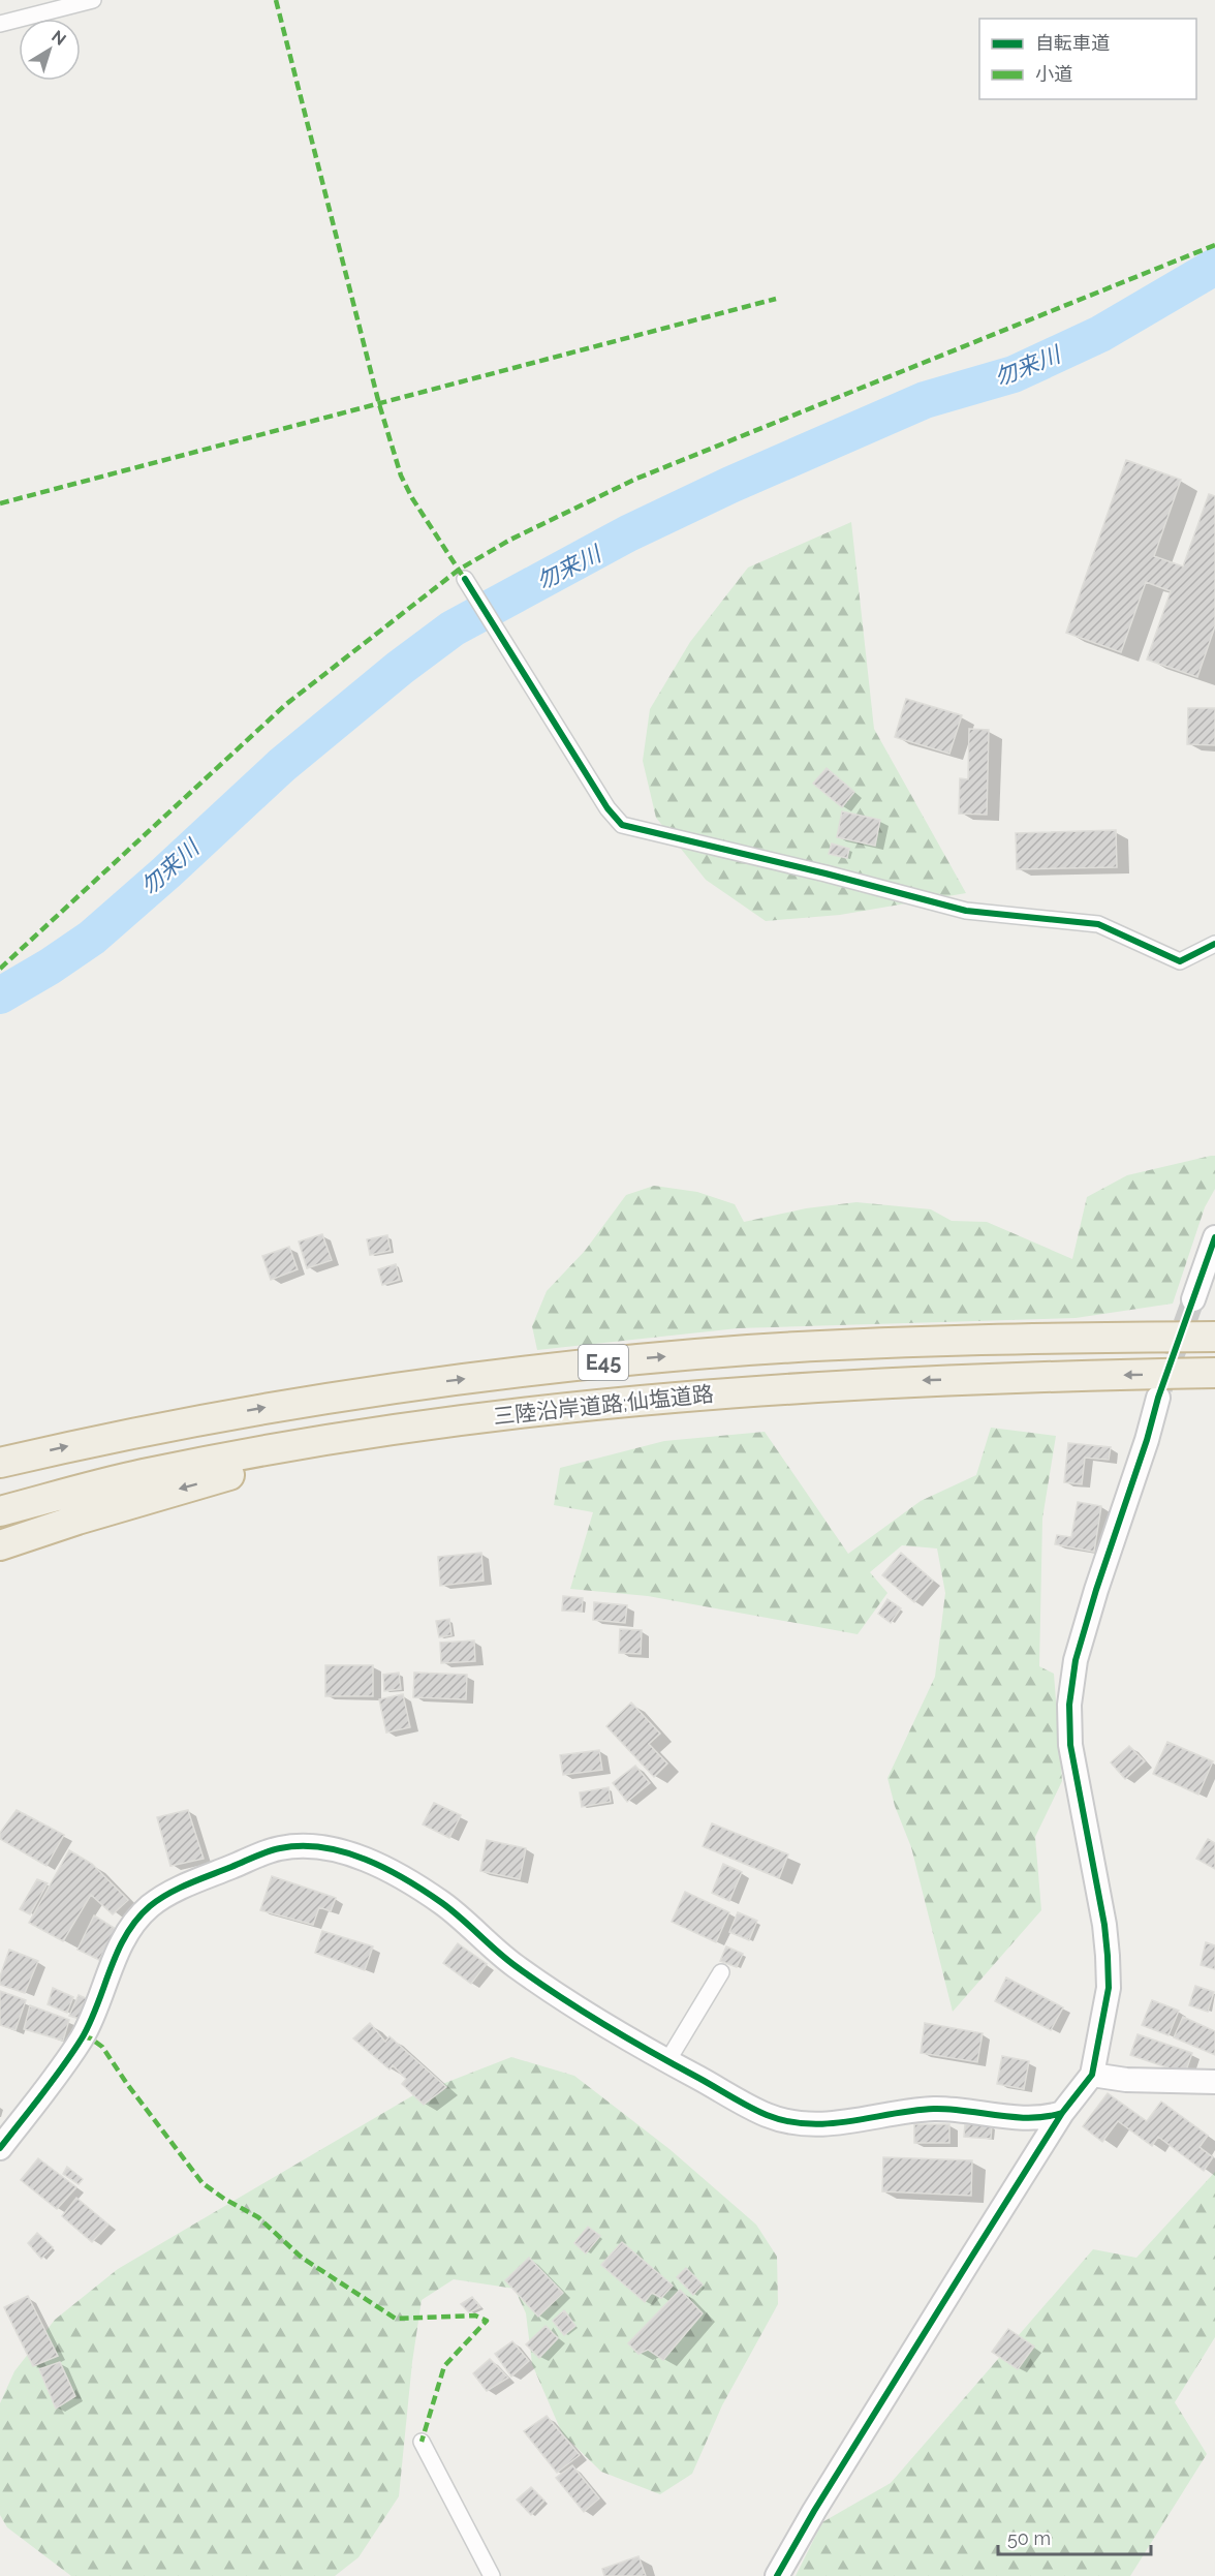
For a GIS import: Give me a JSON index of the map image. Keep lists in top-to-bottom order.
{
  "streets": {
    "highway": ["E45", "三陸沿岸道路;仙塩道路"]
  },
  "water": ["勿来川"],
  "legend": ["自転車道", "小道"],
  "scale_bar": "50 m",
  "north": "top right"
}
